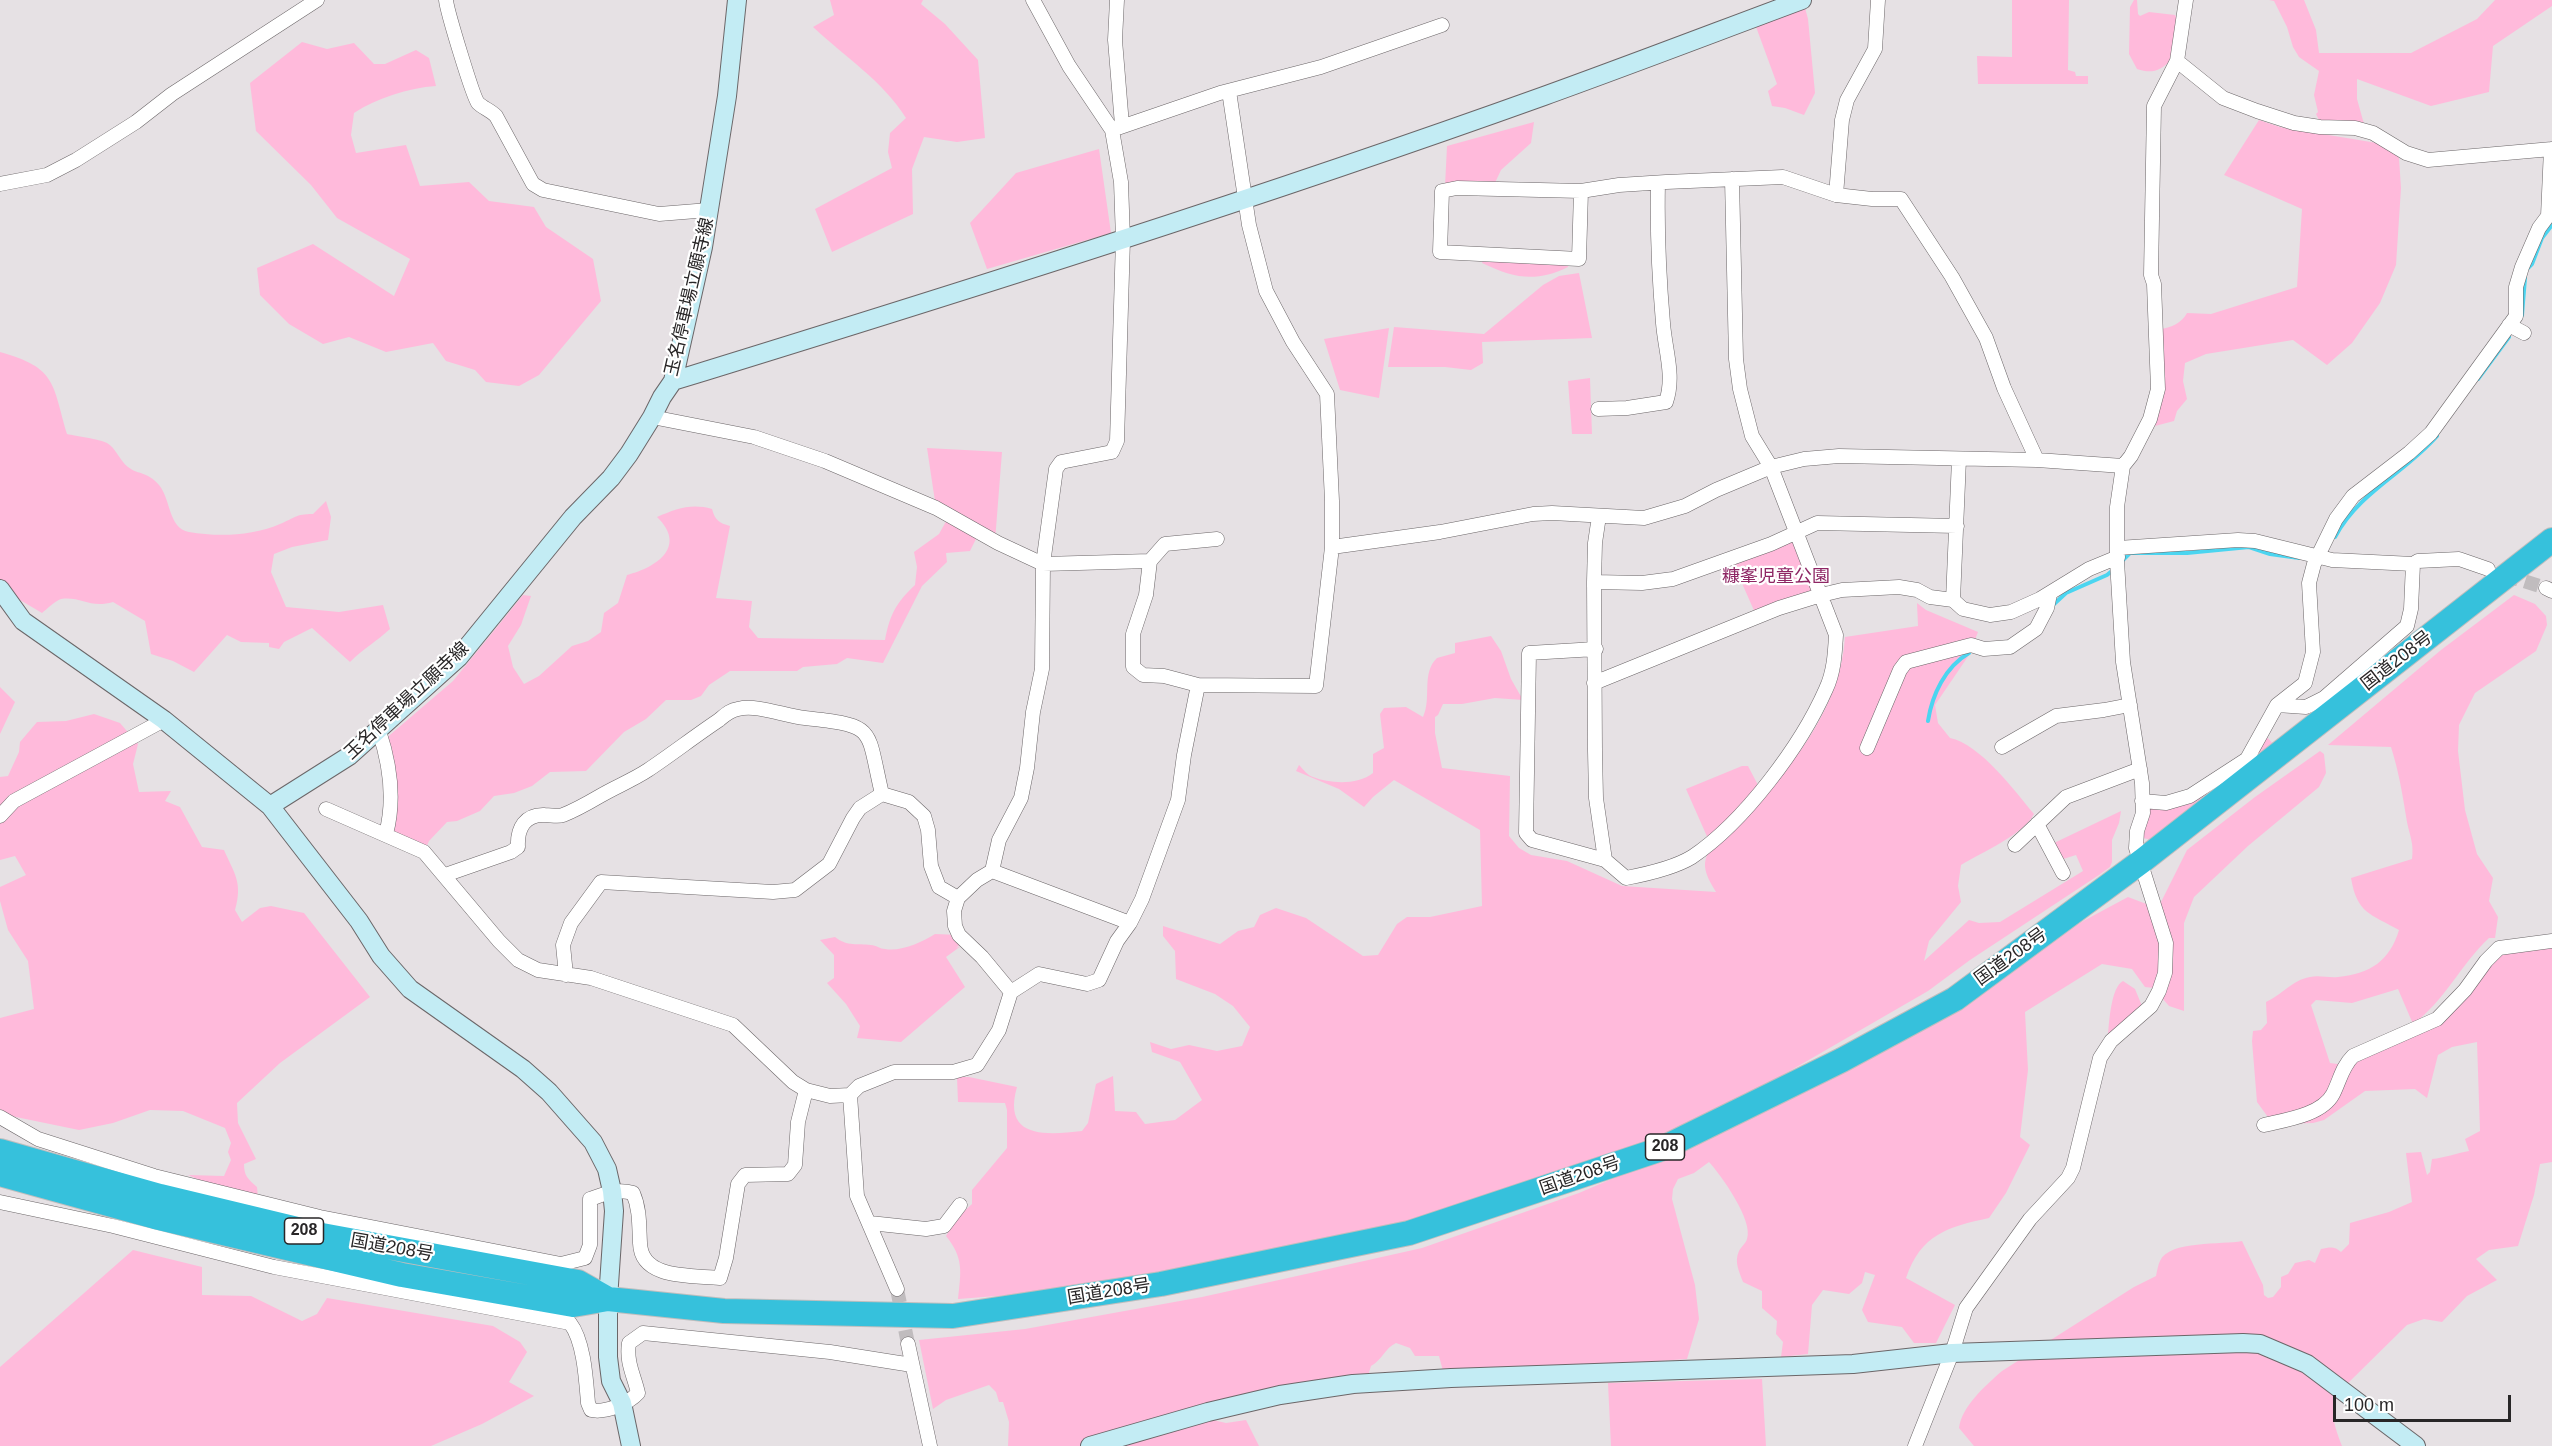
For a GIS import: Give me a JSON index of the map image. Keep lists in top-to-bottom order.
{
  "streets": {
    "highway": ["国道208号", "208"],
    "street": ["玉名停車場立願寺線"]
  },
  "parks": ["糠峯児童公園"],
  "scale_bar": "100 m"
}
